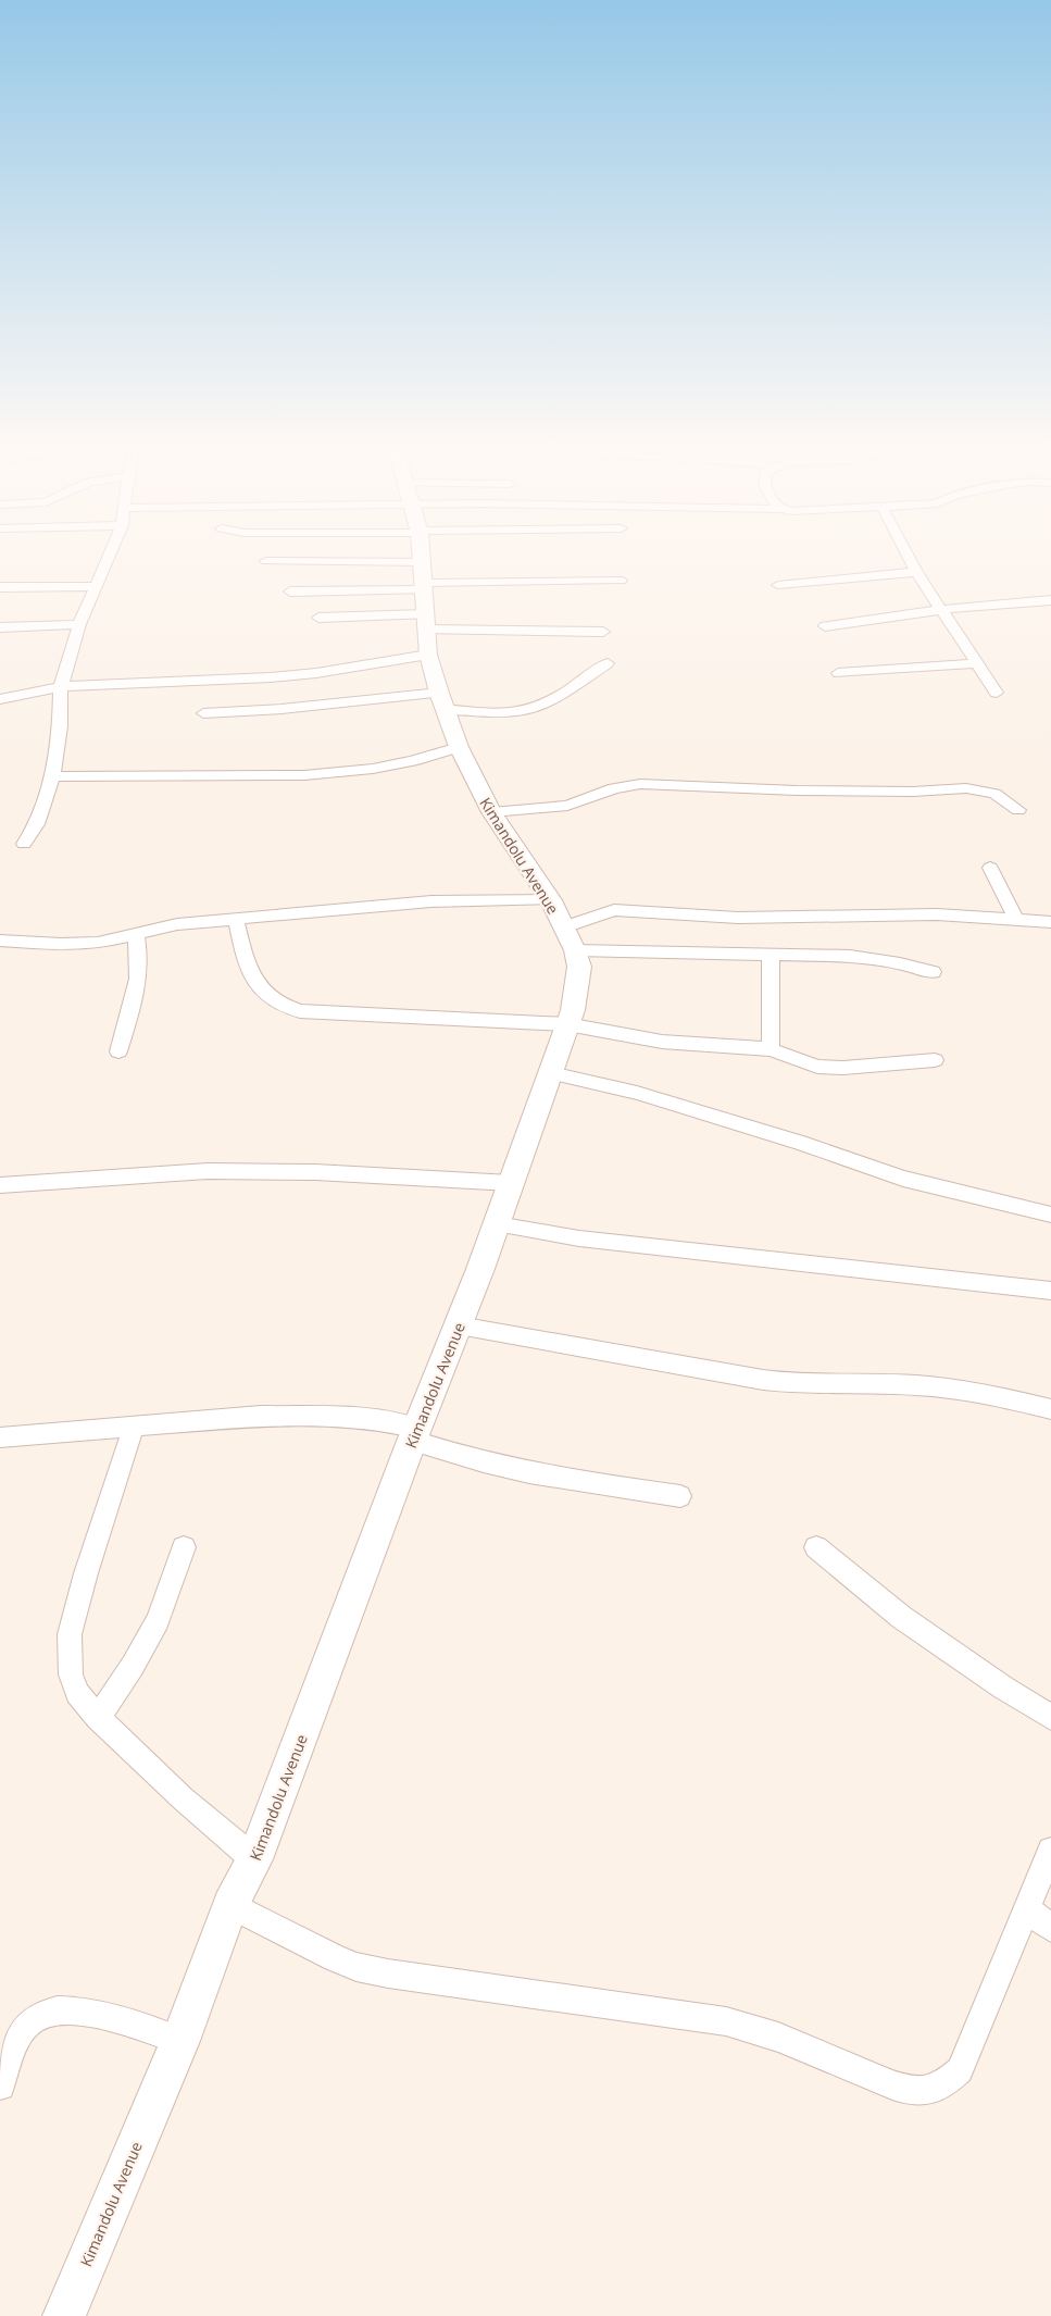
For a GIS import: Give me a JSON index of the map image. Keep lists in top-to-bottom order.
{
  "streets": {
    "street": ["Kimandolu Avenue"]
  }
}
